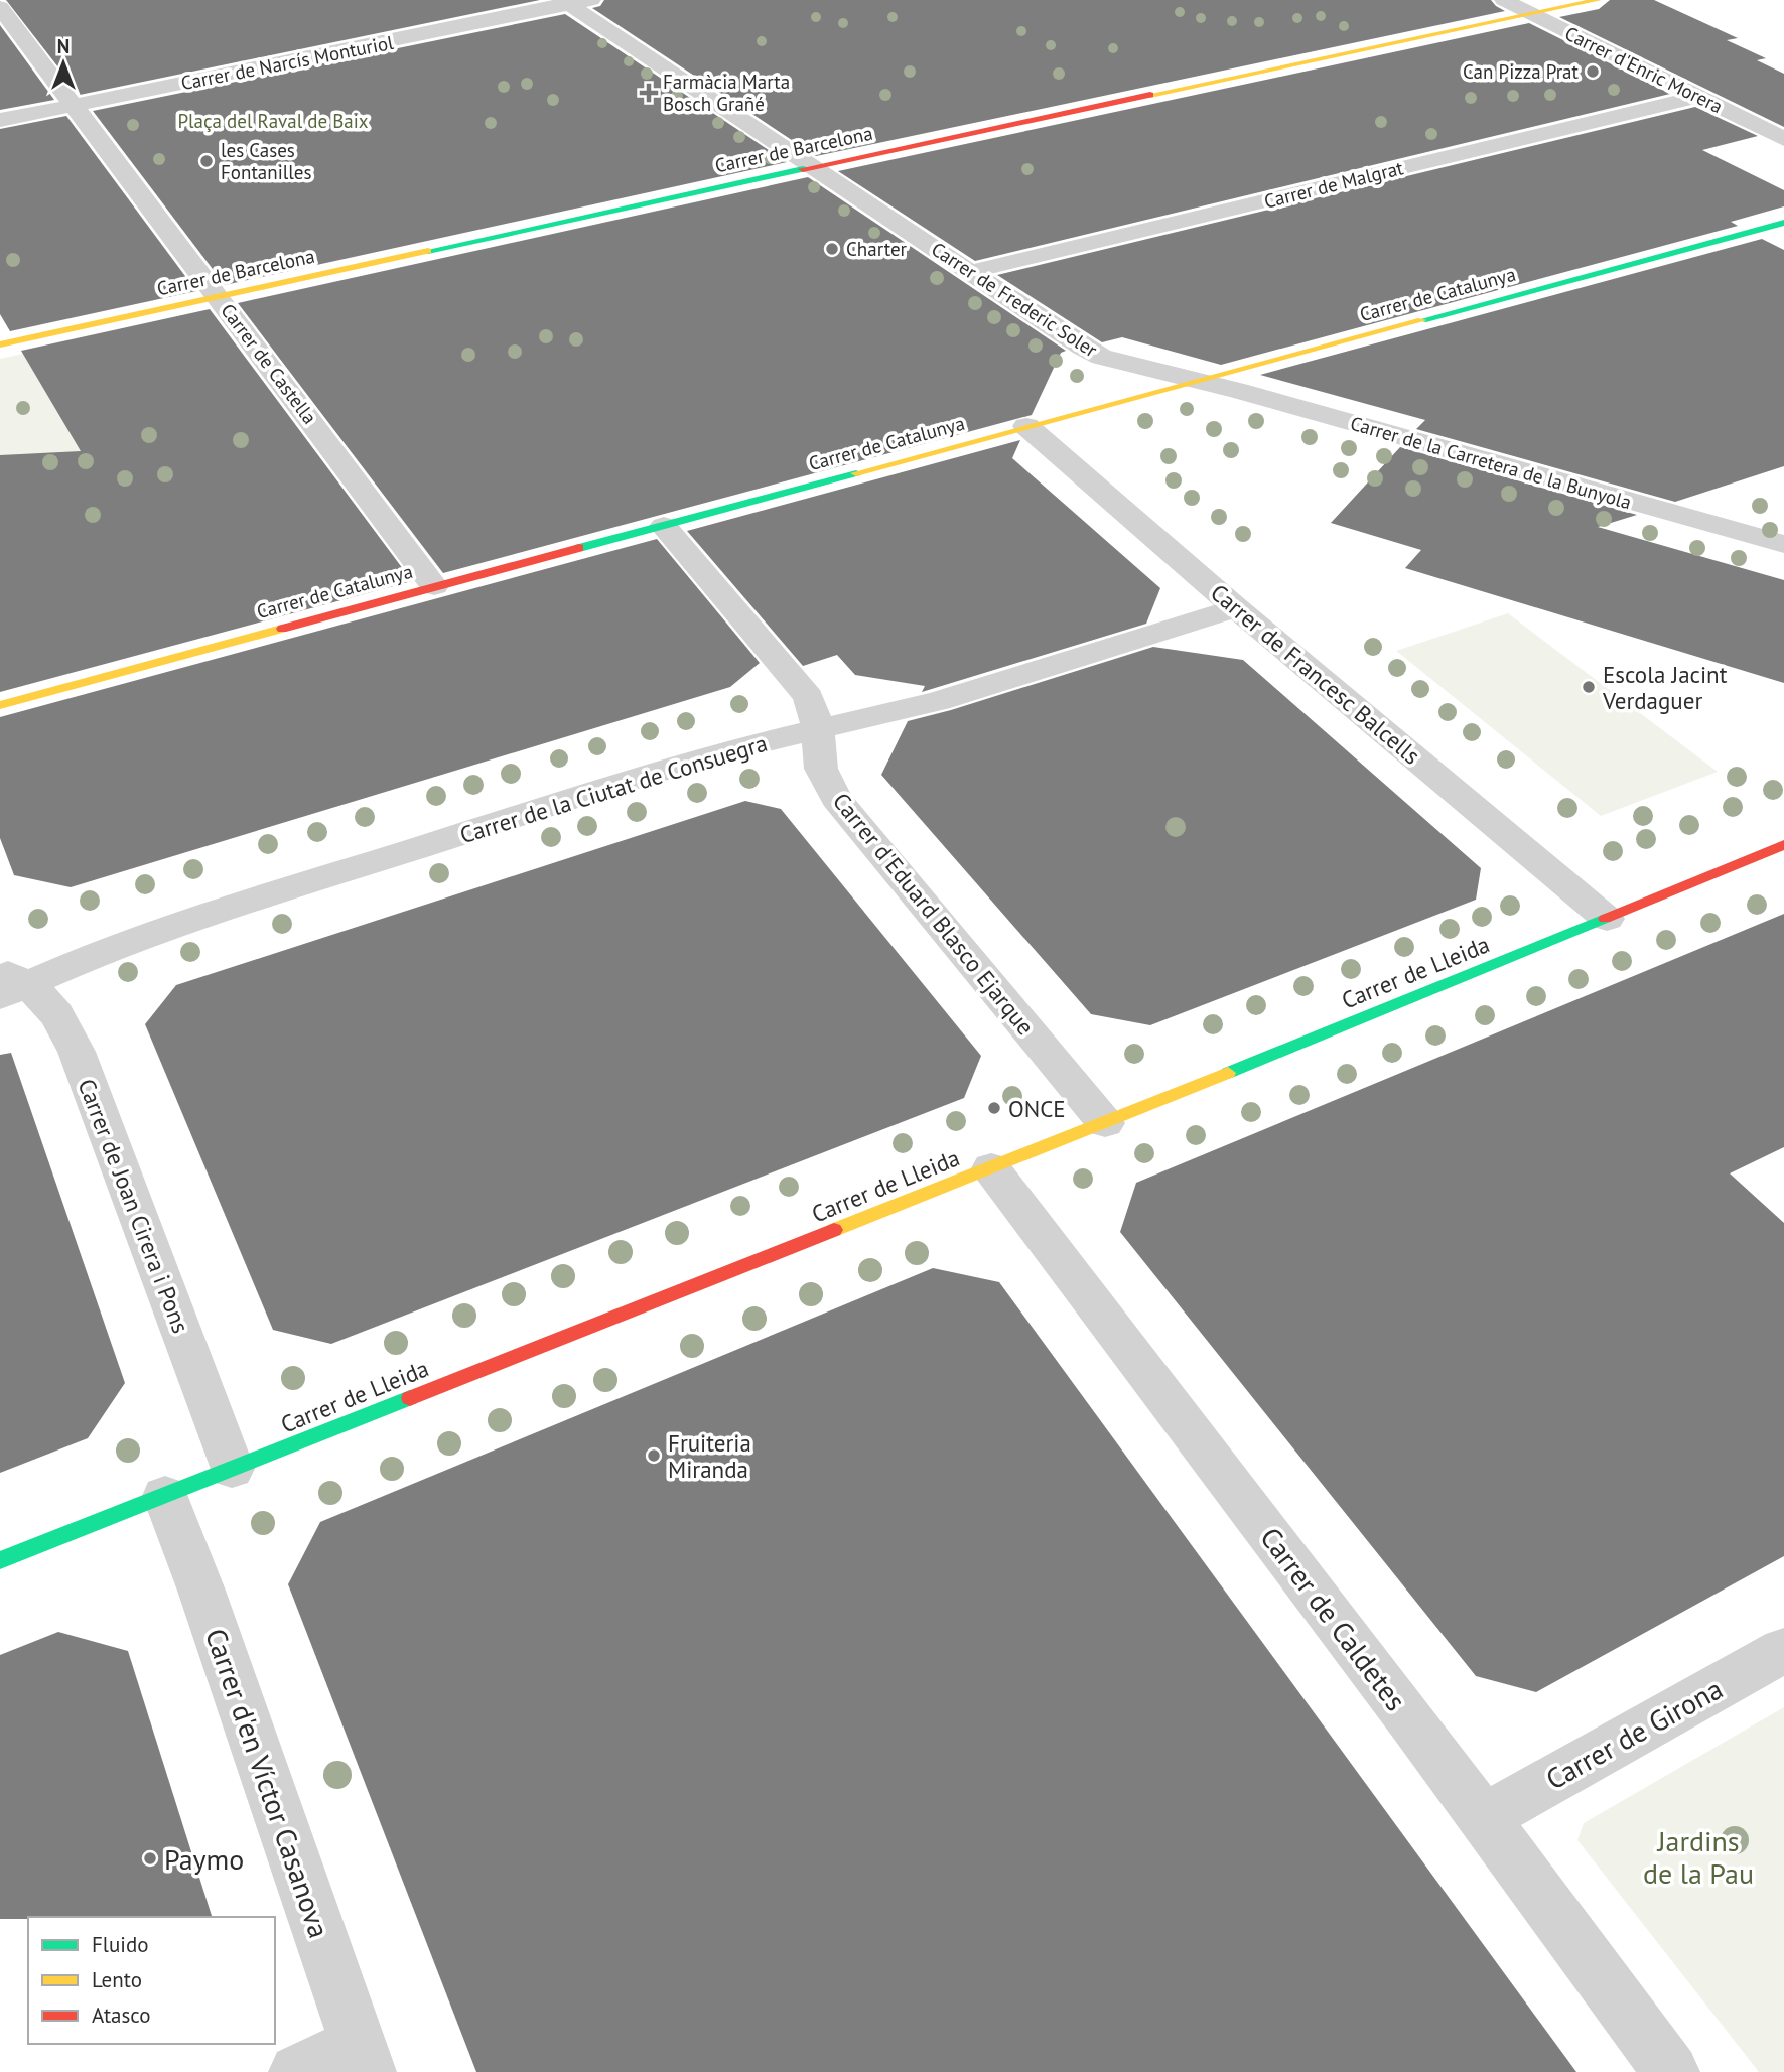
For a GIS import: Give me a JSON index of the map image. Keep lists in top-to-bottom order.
{
  "streets": {
    "street": [
      "Carrer de Narcís Monturiol",
      "Carrer d'Enric Morera",
      "Carrer de Barcelona",
      "Carrer de Malgrat",
      "Carrer de Catalunya",
      "Carrer de Frederic Soler",
      "Carrer de Castella",
      "Carrer de la Carretera de la Bunyola",
      "Carrer de Francesc Balcells",
      "Carrer de la Ciutat de Consuegra",
      "Carrer d'Eduard Blasco Ejarque",
      "Carrer de Lleida",
      "Carrer de Joan Cirera i Pons",
      "Carrer de Caldetes",
      "Carrer de Girona",
      "Carrer d'en Víctor Casanova"
    ]
  },
  "crossings": [
    ["Carrer de Narcís Monturiol", "Carrer de Frederic Soler"],
    ["Carrer de Narcís Monturiol", "Carrer de Castella"],
    ["Carrer d'Enric Morera", "Carrer de Barcelona"],
    ["Carrer d'Enric Morera", "Carrer de Malgrat"],
    ["Carrer de Barcelona", "Carrer de Frederic Soler"],
    ["Carrer de Barcelona", "Carrer de Castella"],
    ["Carrer de Malgrat", "Carrer de Frederic Soler"],
    ["Carrer de Catalunya", "Carrer de Frederic Soler"],
    ["Carrer de Catalunya", "Carrer de Castella"],
    ["Carrer de Catalunya", "Carrer de la Carretera de la Bunyola"],
    ["Carrer de Catalunya", "Carrer de Francesc Balcells"],
    ["Carrer de Catalunya", "Carrer d'Eduard Blasco Ejarque"],
    ["Carrer de Frederic Soler", "Carrer de la Carretera de la Bunyola"],
    ["Carrer de Francesc Balcells", "Carrer de la Ciutat de Consuegra"],
    ["Carrer de Francesc Balcells", "Carrer de Lleida"],
    ["Carrer de la Ciutat de Consuegra", "Carrer d'Eduard Blasco Ejarque"],
    ["Carrer de la Ciutat de Consuegra", "Carrer de Joan Cirera i Pons"],
    ["Carrer d'Eduard Blasco Ejarque", "Carrer de Lleida"],
    ["Carrer de Lleida", "Carrer de Joan Cirera i Pons"],
    ["Carrer de Lleida", "Carrer de Caldetes"],
    ["Carrer de Lleida", "Carrer d'en Víctor Casanova"],
    ["Carrer de Caldetes", "Carrer de Girona"]
  ],
  "parks": ["Plaça del Raval de Baix", "Jardins de la Pau"],
  "places": {
    "other": [
      "Can Pizza Prat",
      "les Cases Fontanilles",
      "Charter",
      "Escola Jacint Verdaguer",
      "ONCE",
      "Fruiteria Miranda",
      "Paymo"
    ],
    "health": ["Farmàcia Marta Bosch Grañé"]
  },
  "legend": ["Fluido", "Lento", "Atasco"],
  "north": "top"
}
